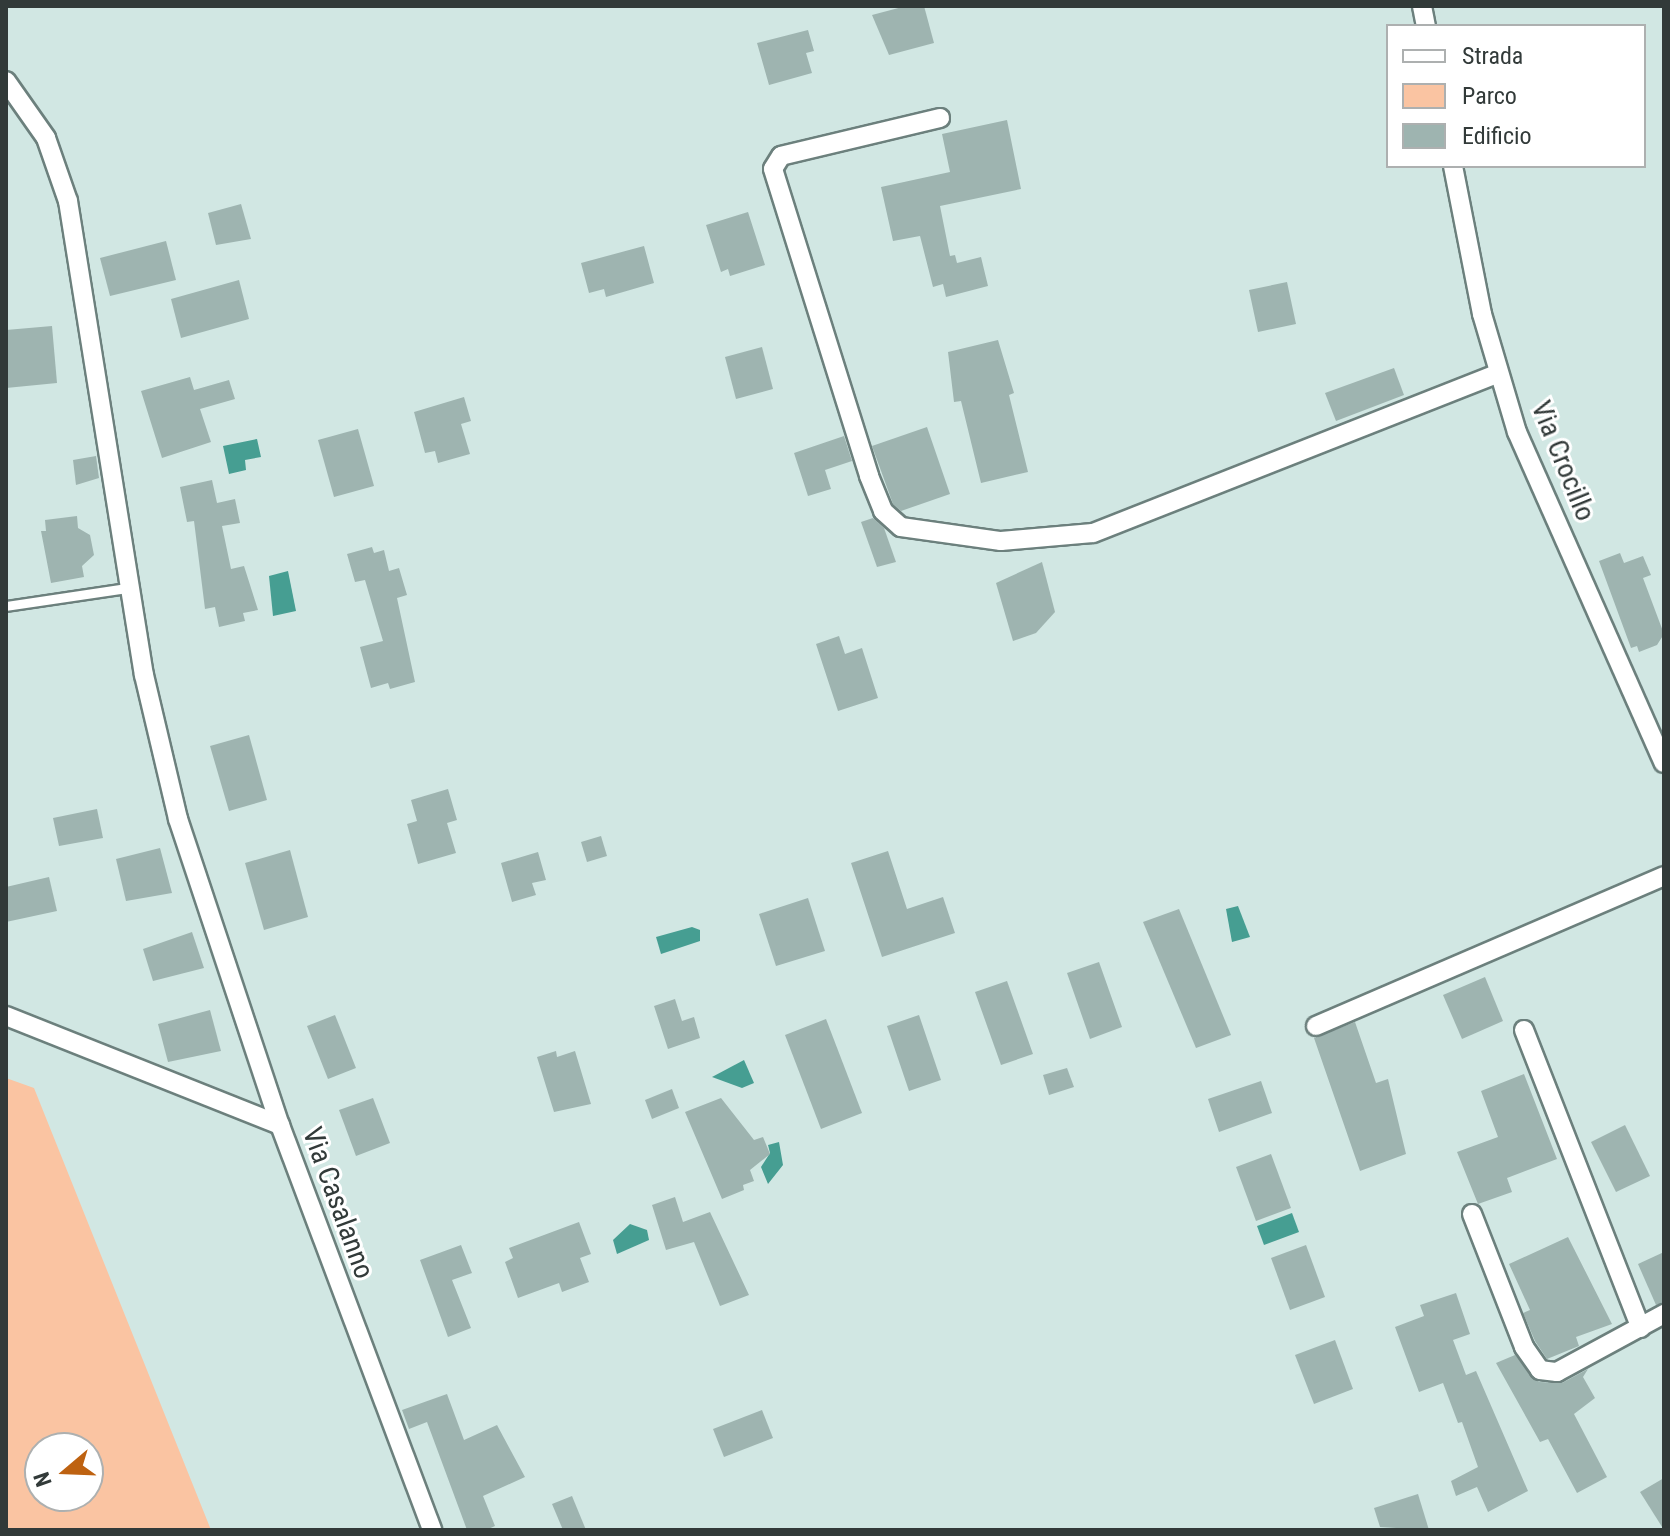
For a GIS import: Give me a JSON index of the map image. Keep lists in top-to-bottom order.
{
  "streets": {
    "street": ["Via Crocillo", "Via Casalanno"]
  },
  "legend": ["Strada", "Parco", "Edificio"],
  "north": "left"
}
